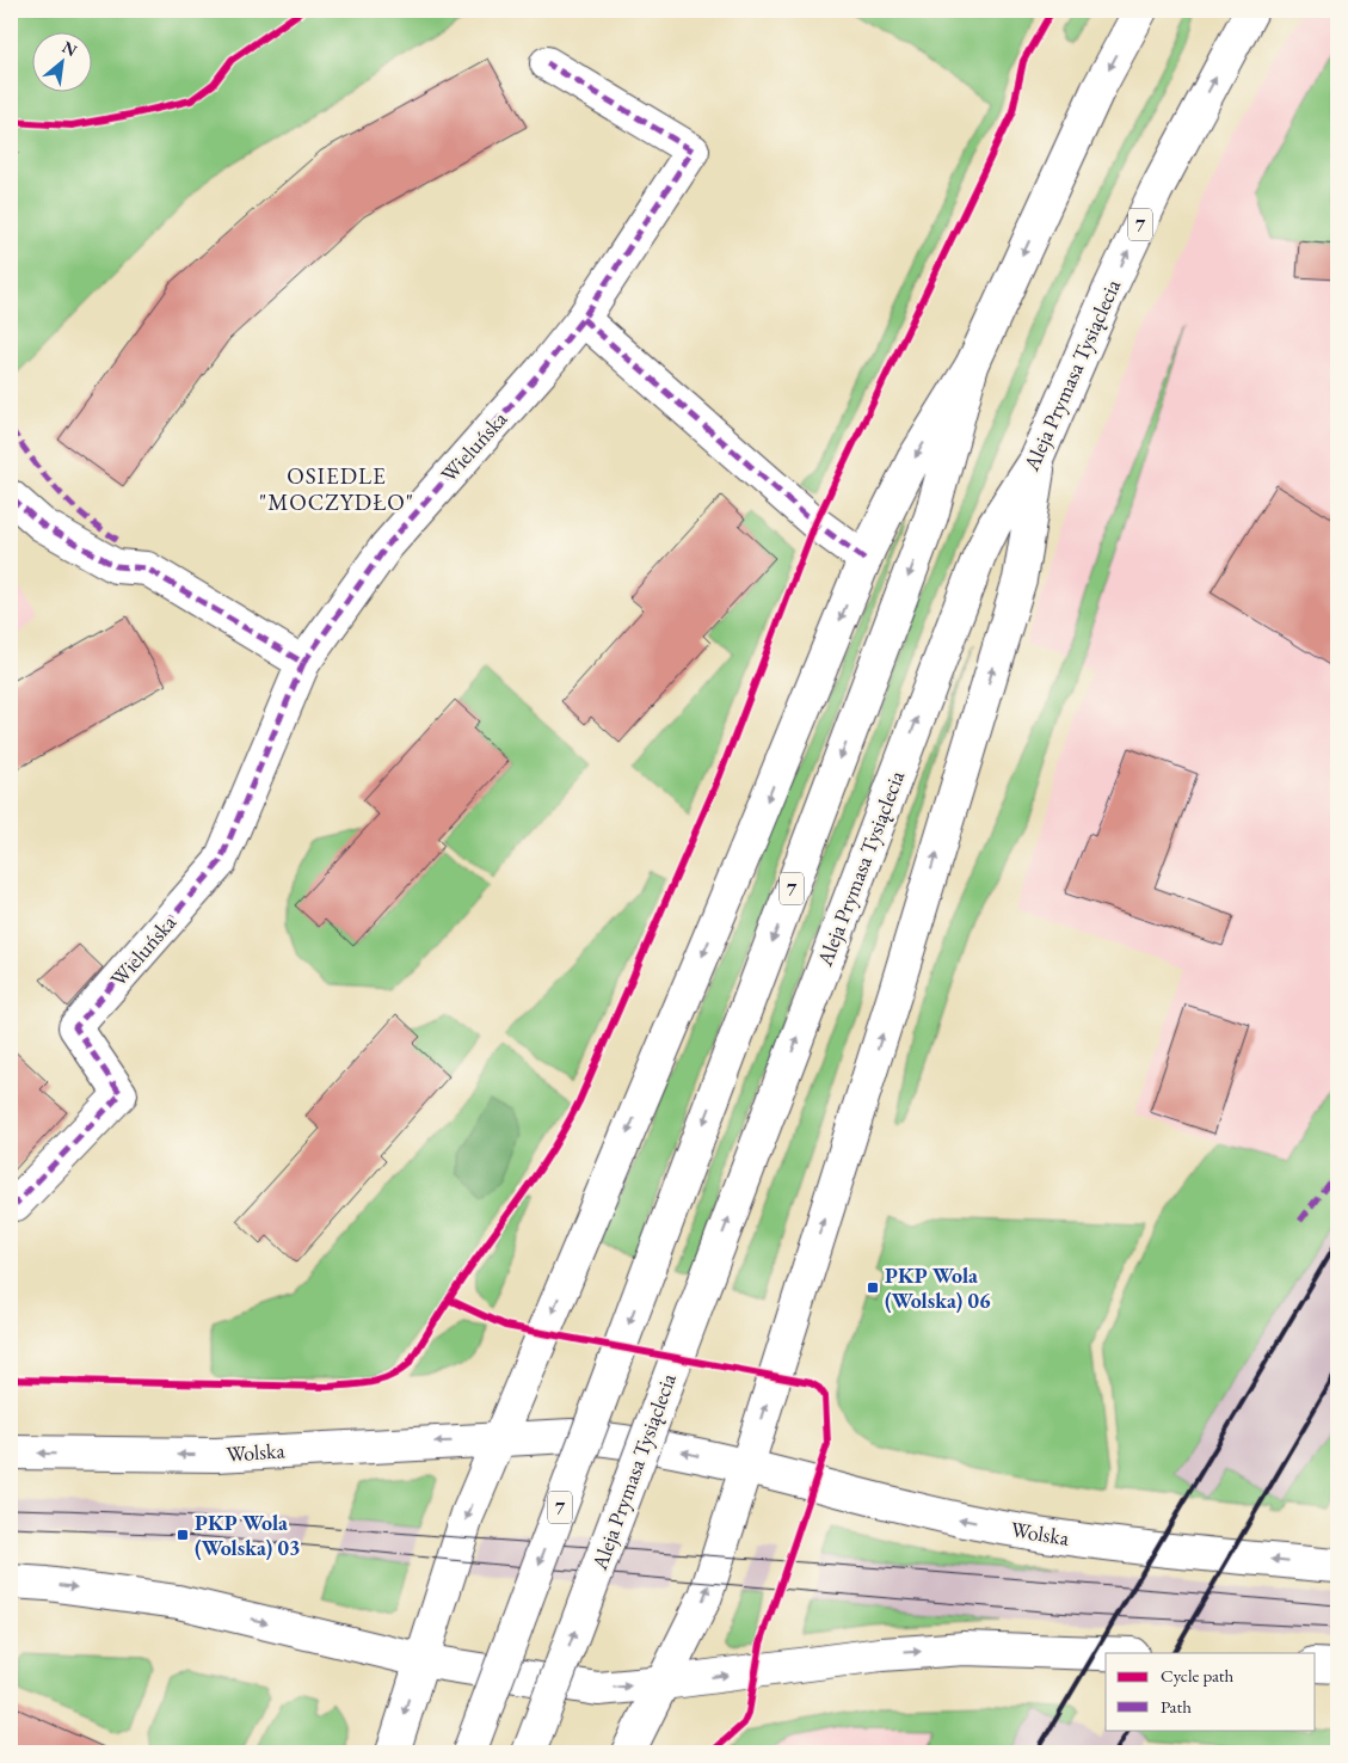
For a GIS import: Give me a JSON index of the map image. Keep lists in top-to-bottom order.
{
  "streets": {
    "main road": [
      "7",
      "Aleja Prymasa Tysiąclecia",
      "Wieluńska",
      "Wolska"
    ]
  },
  "districts": ["OSIEDLE \"MOCZYDŁO\""],
  "places": {
    "transit": ["PKP Wola (Wolska) 06", "PKP Wola (Wolska) 03"]
  },
  "legend": ["Cycle path", "Path"],
  "north": "top right"
}
